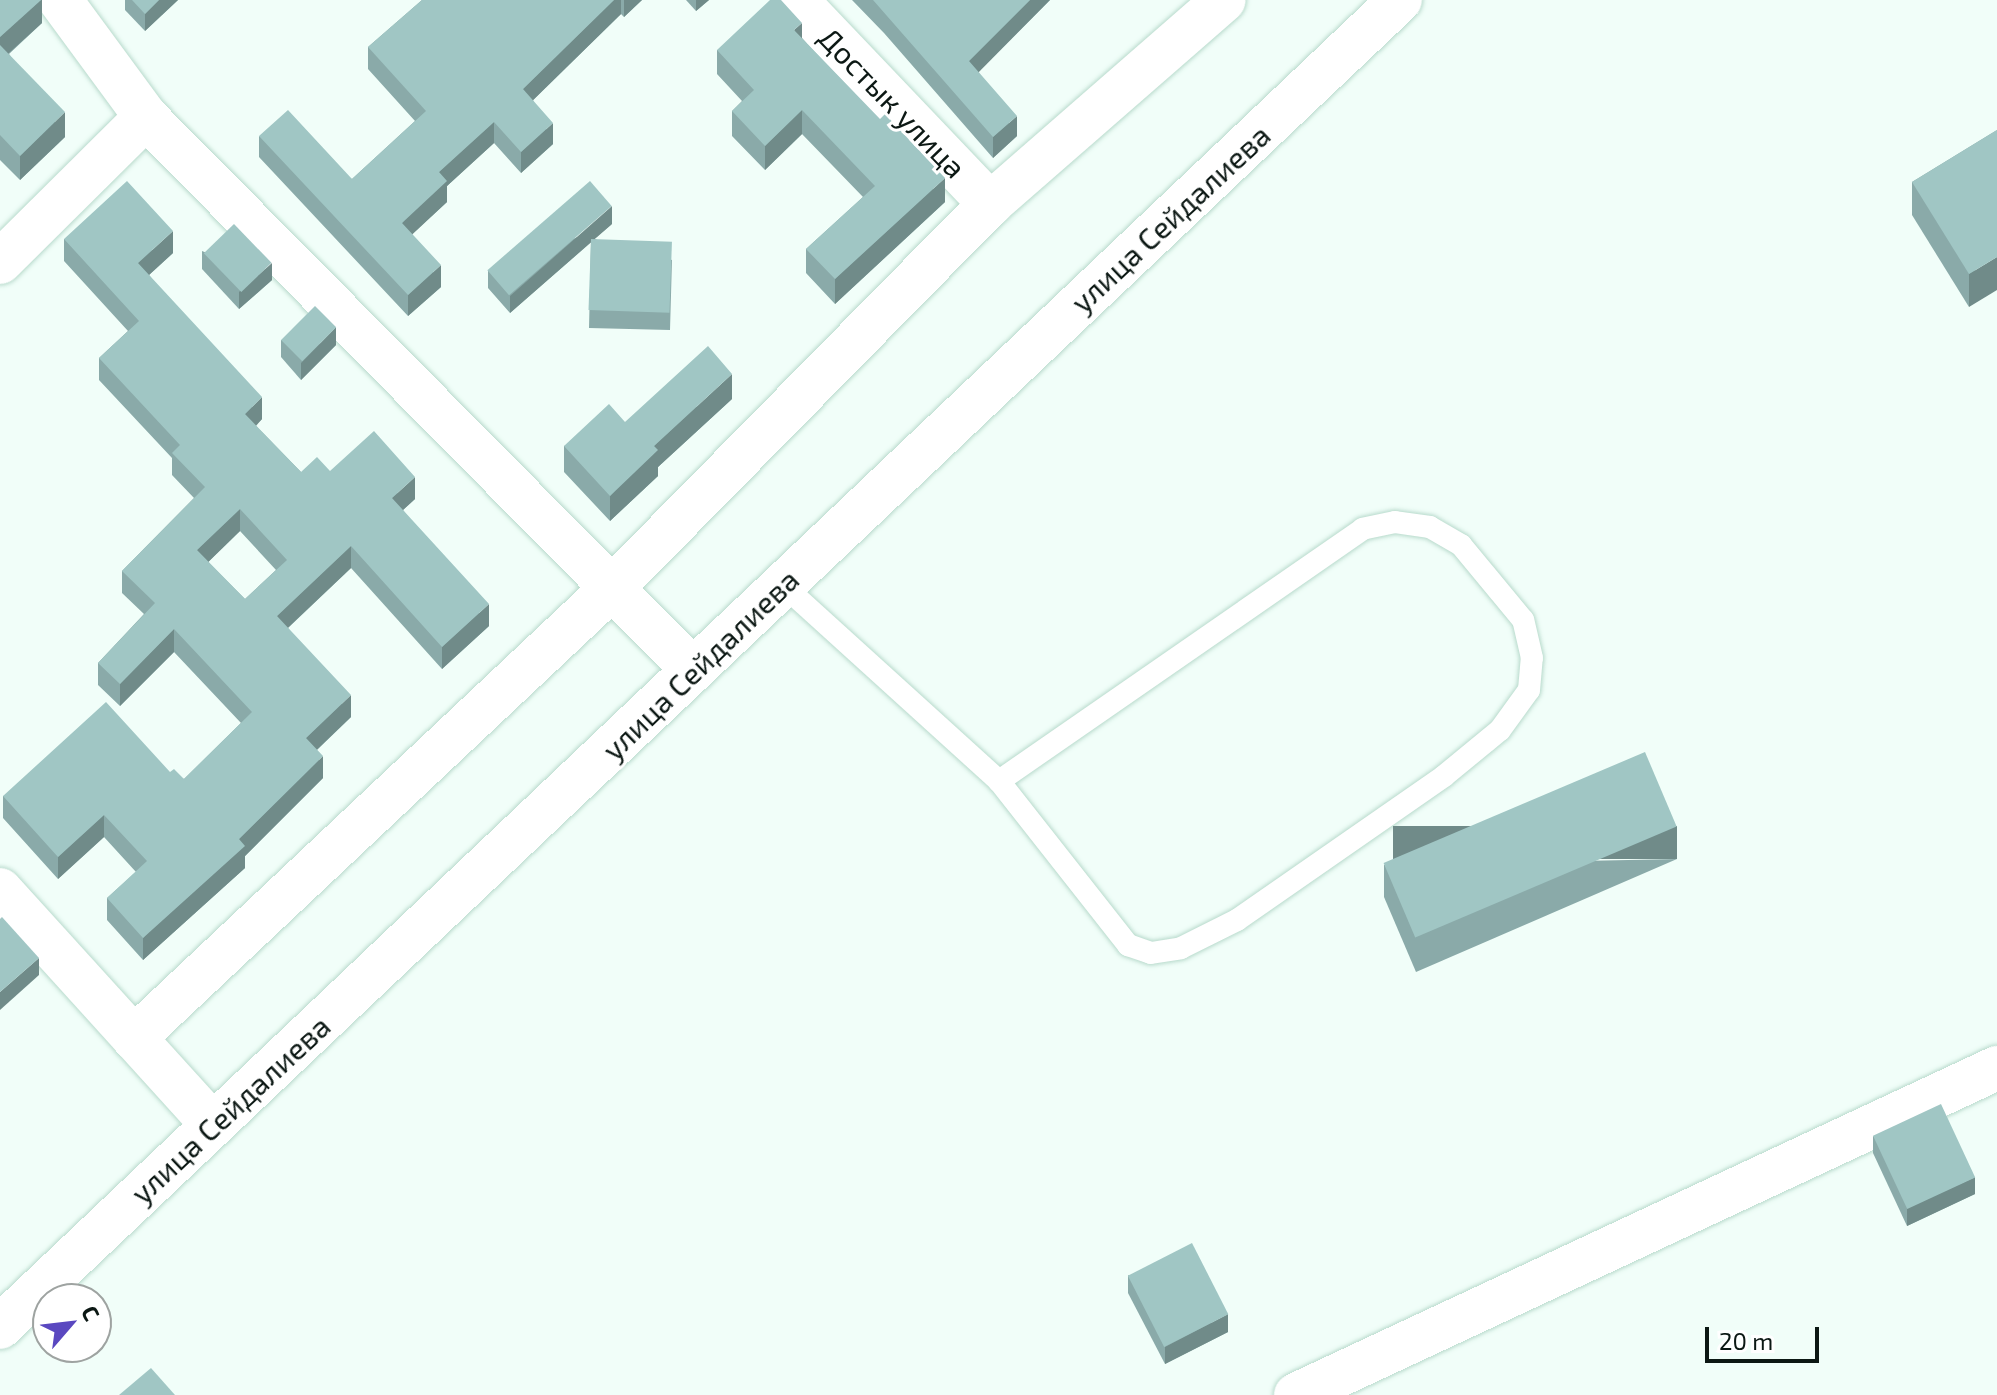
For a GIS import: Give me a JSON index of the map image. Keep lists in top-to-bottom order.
{
  "streets": {
    "street": ["Достык улица", "улица Сейдалиева"]
  },
  "scale_bar": "20 m",
  "north": "top right"
}
